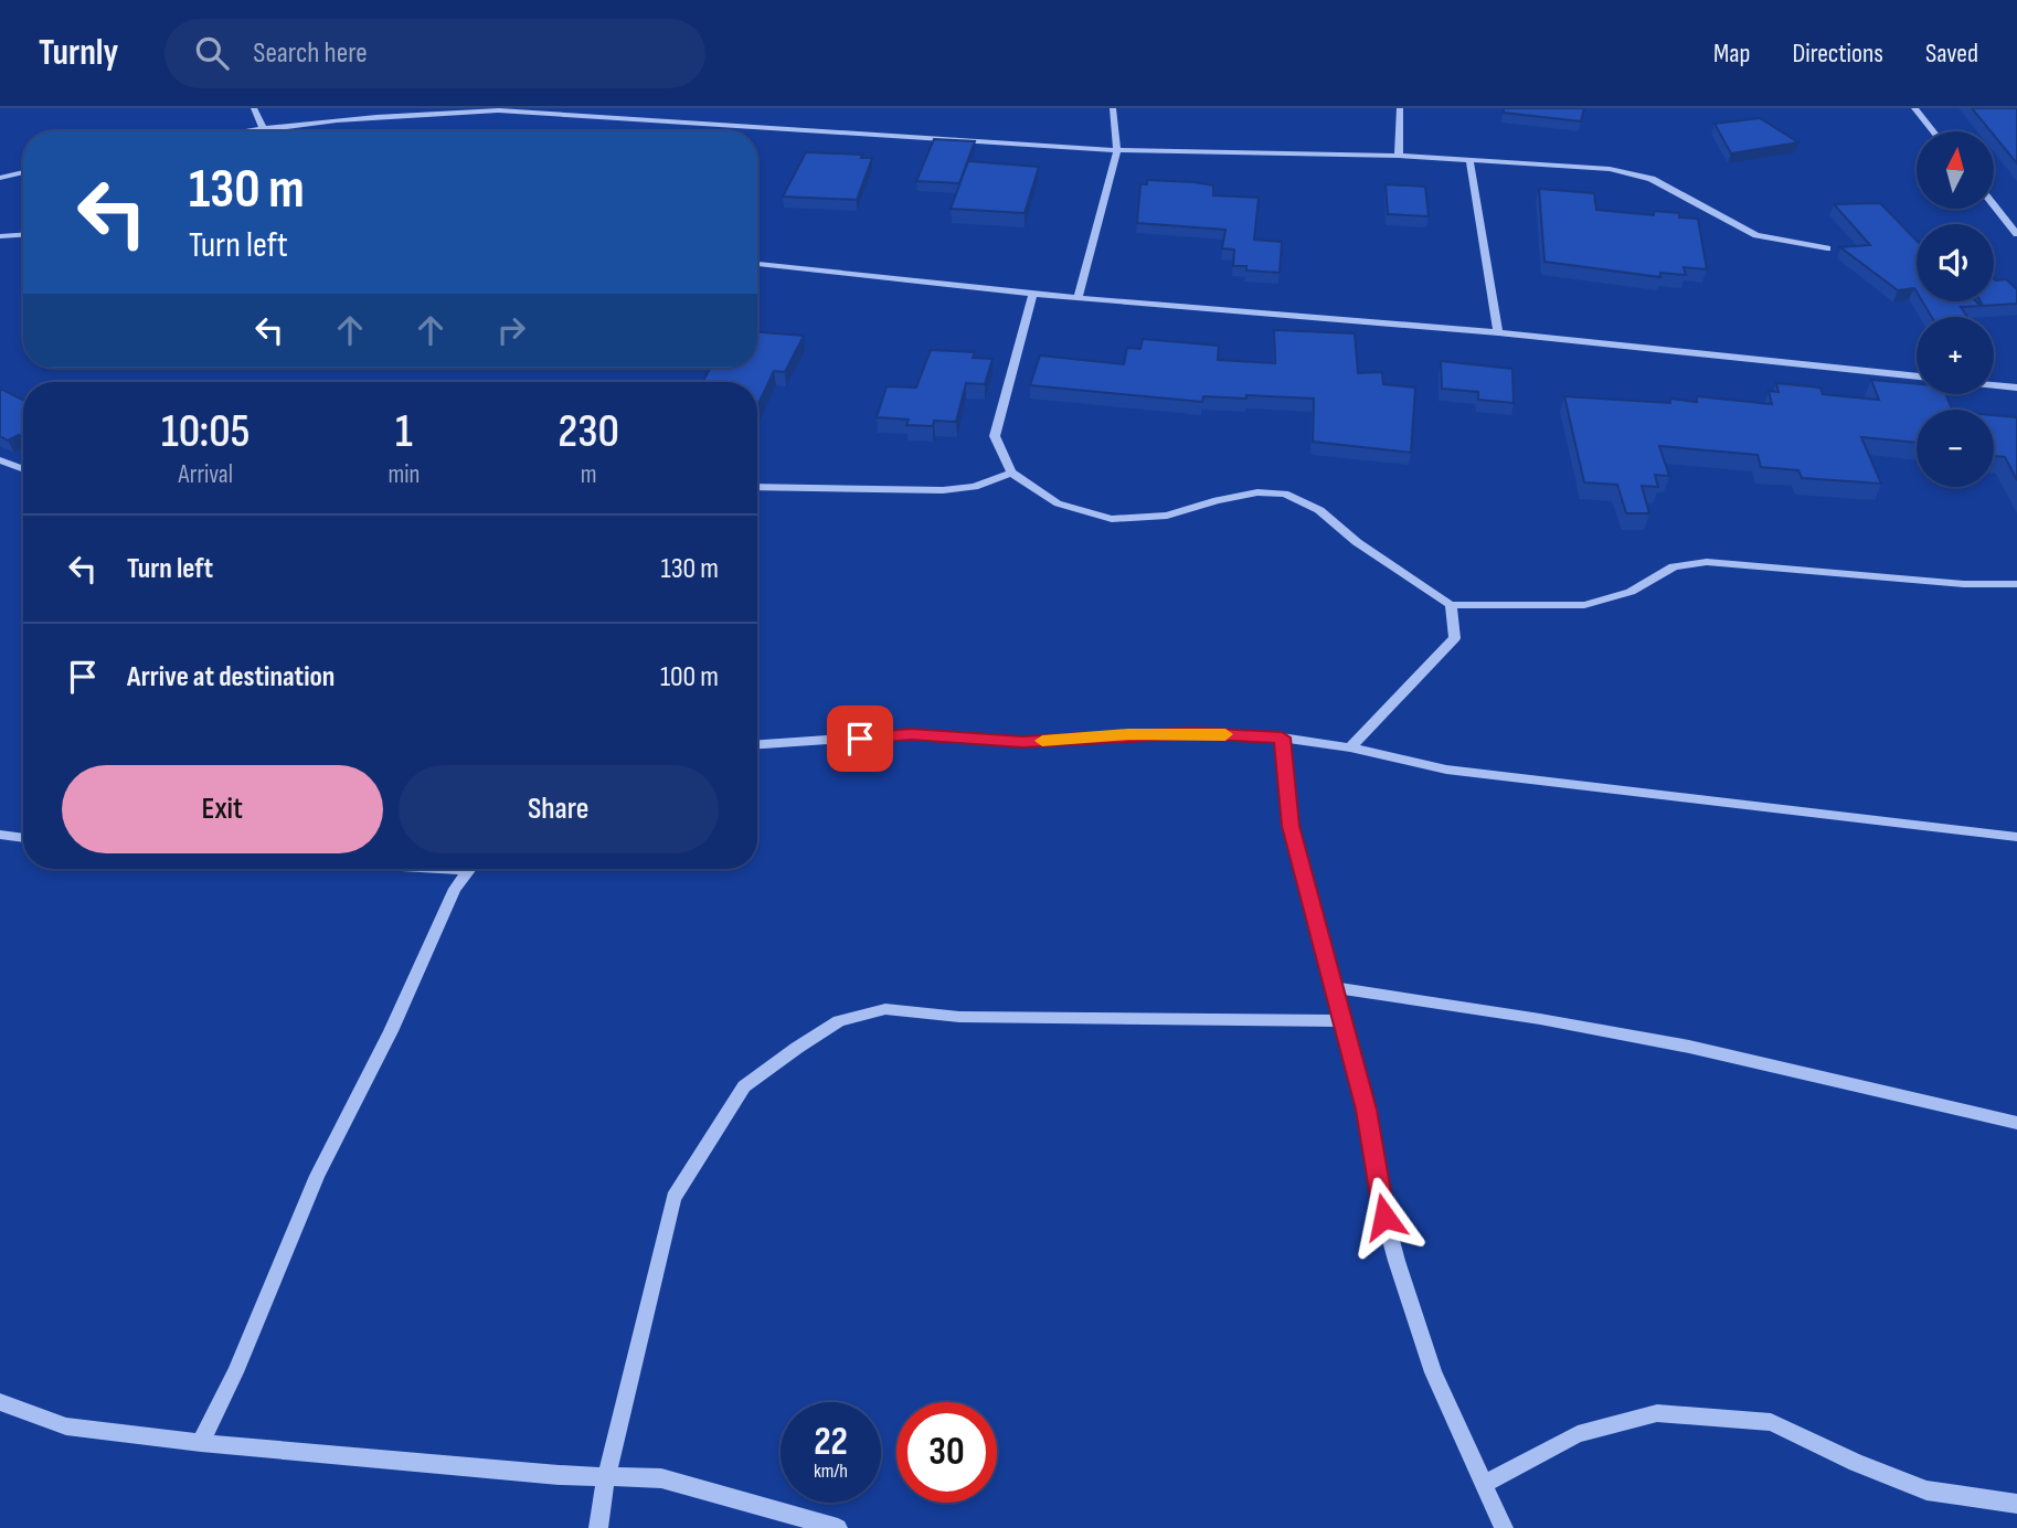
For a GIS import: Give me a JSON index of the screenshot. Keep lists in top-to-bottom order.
{
  "north": "top",
  "page": {
    "header": "Turnly",
    "search": "Search here",
    "nav": ["Map", "Directions", "Saved"],
    "map_buttons": ["+", "−"],
    "turn": ["130 m", "Turn left"],
    "eta": [
      "10:05",
      "Arrival",
      "1",
      "min",
      "230",
      "m"
    ],
    "list": [
      {
        "name": "Turn left",
        "value": "130 m"
      },
      {
        "name": "Arrive at destination",
        "value": "100 m"
      }
    ],
    "buttons": ["Exit", "Share"],
    "speed": "22 km/h",
    "limit": "30"
  }
}
